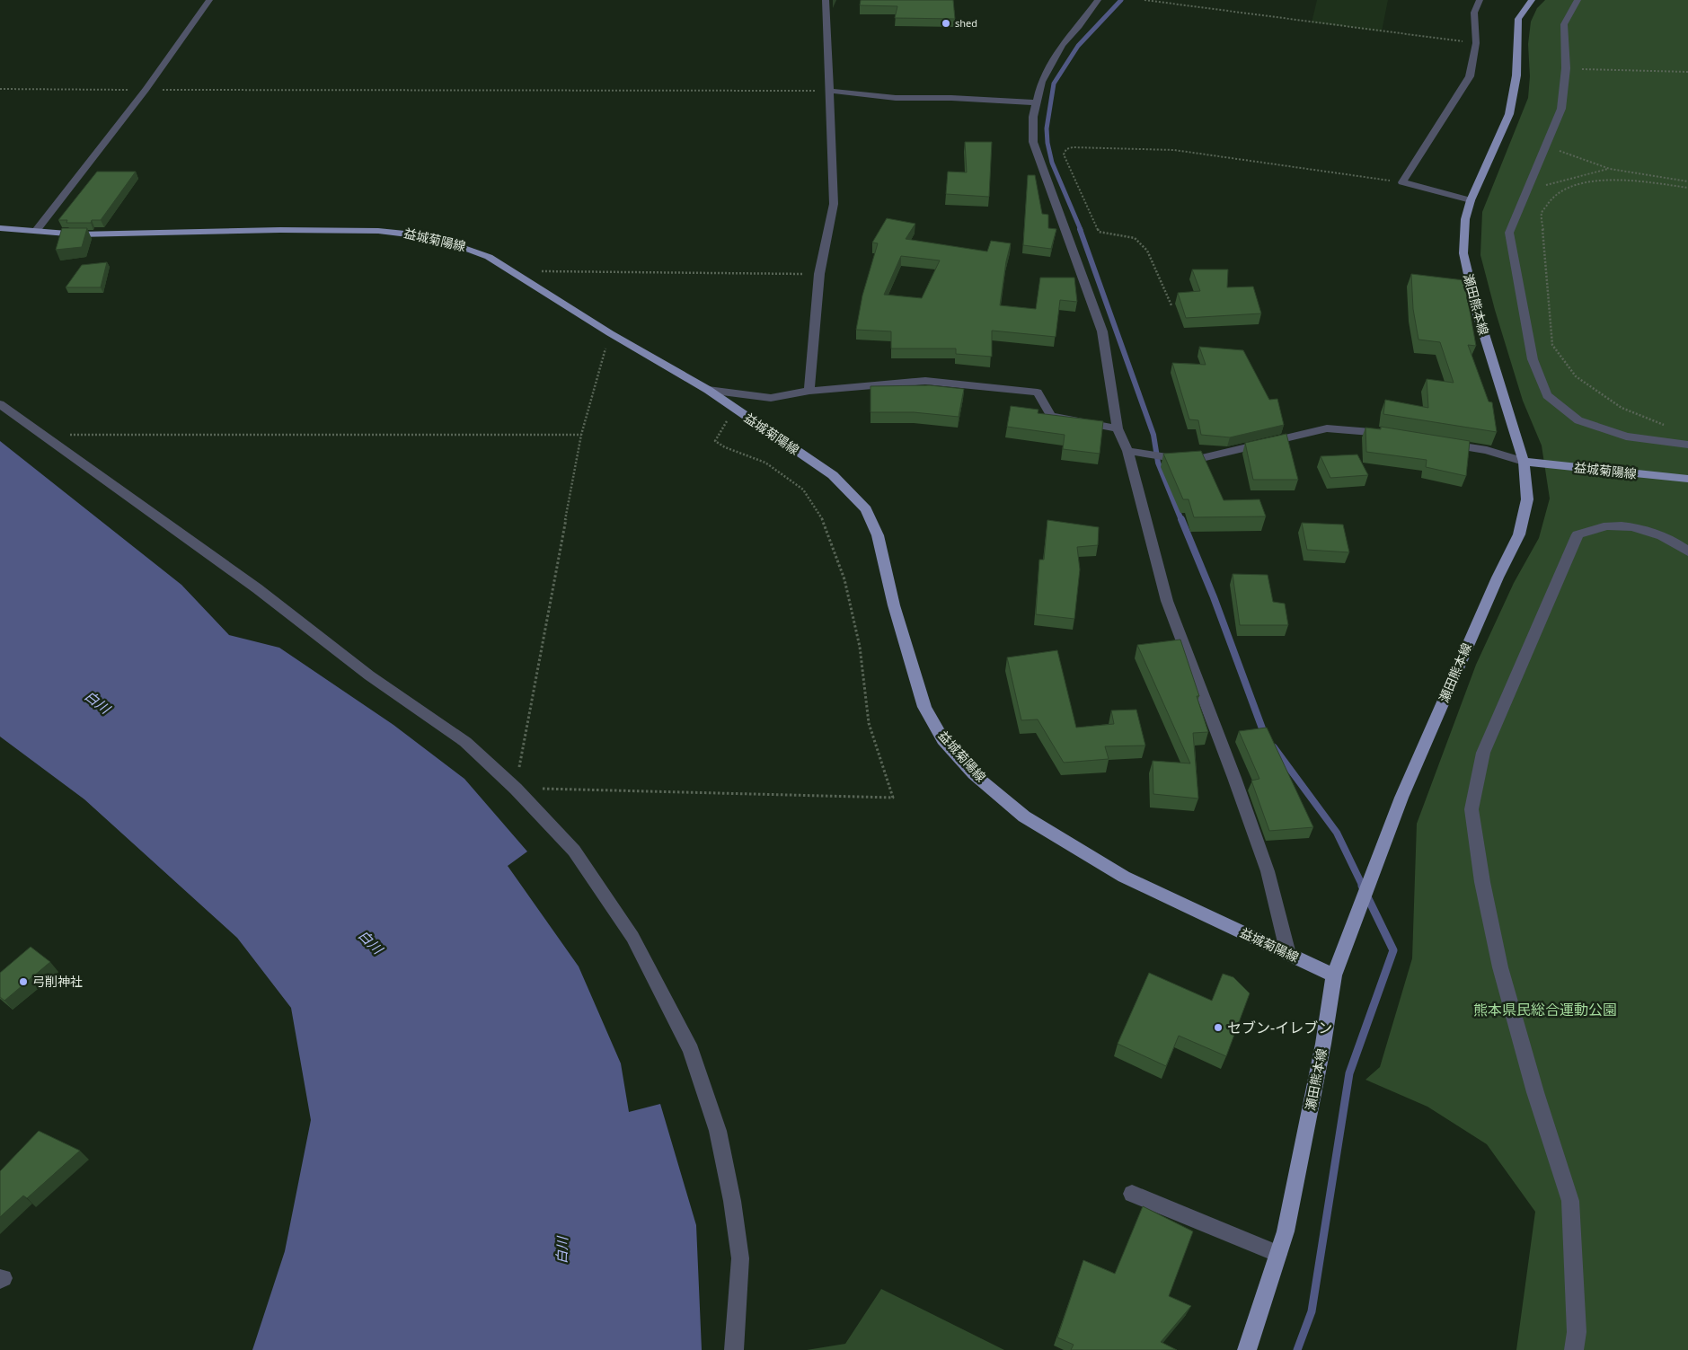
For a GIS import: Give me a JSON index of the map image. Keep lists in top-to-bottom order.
{
  "streets": {
    "main road": ["益城菊陽線", "瀬田熊本線"]
  },
  "crossings": [
    ["益城菊陽線", "瀬田熊本線"]
  ],
  "water": ["白川"],
  "parks": ["熊本県民総合運動公園"],
  "places": ["shed", "弓削神社", "セブン-イレブン"]
}
